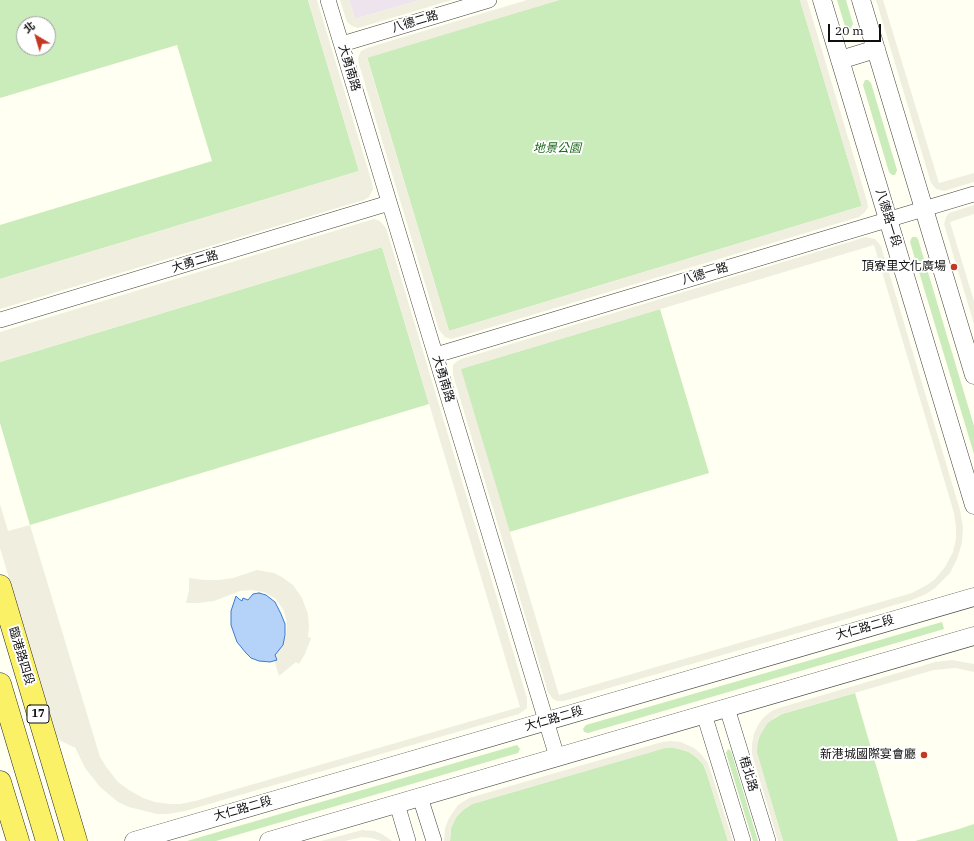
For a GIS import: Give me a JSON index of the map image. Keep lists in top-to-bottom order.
{
  "streets": {
    "main road": ["臨港路四段", "17"],
    "street": [
      "八德二路",
      "大勇南路",
      "八德路一段",
      "大勇二路",
      "八德一路",
      "大仁路二段",
      "梧北路"
    ]
  },
  "crossings": [
    ["八德二路", "大勇南路"],
    ["大勇南路", "大勇二路"],
    ["大勇南路", "八德一路"],
    ["大勇南路", "大仁路二段"],
    ["八德路一段", "八德一路"]
  ],
  "parks": ["地景公園"],
  "places": ["頂寮里文化廣場", "新港城國際宴會廳"],
  "scale_bar": "20 m",
  "north": "top left"
}
